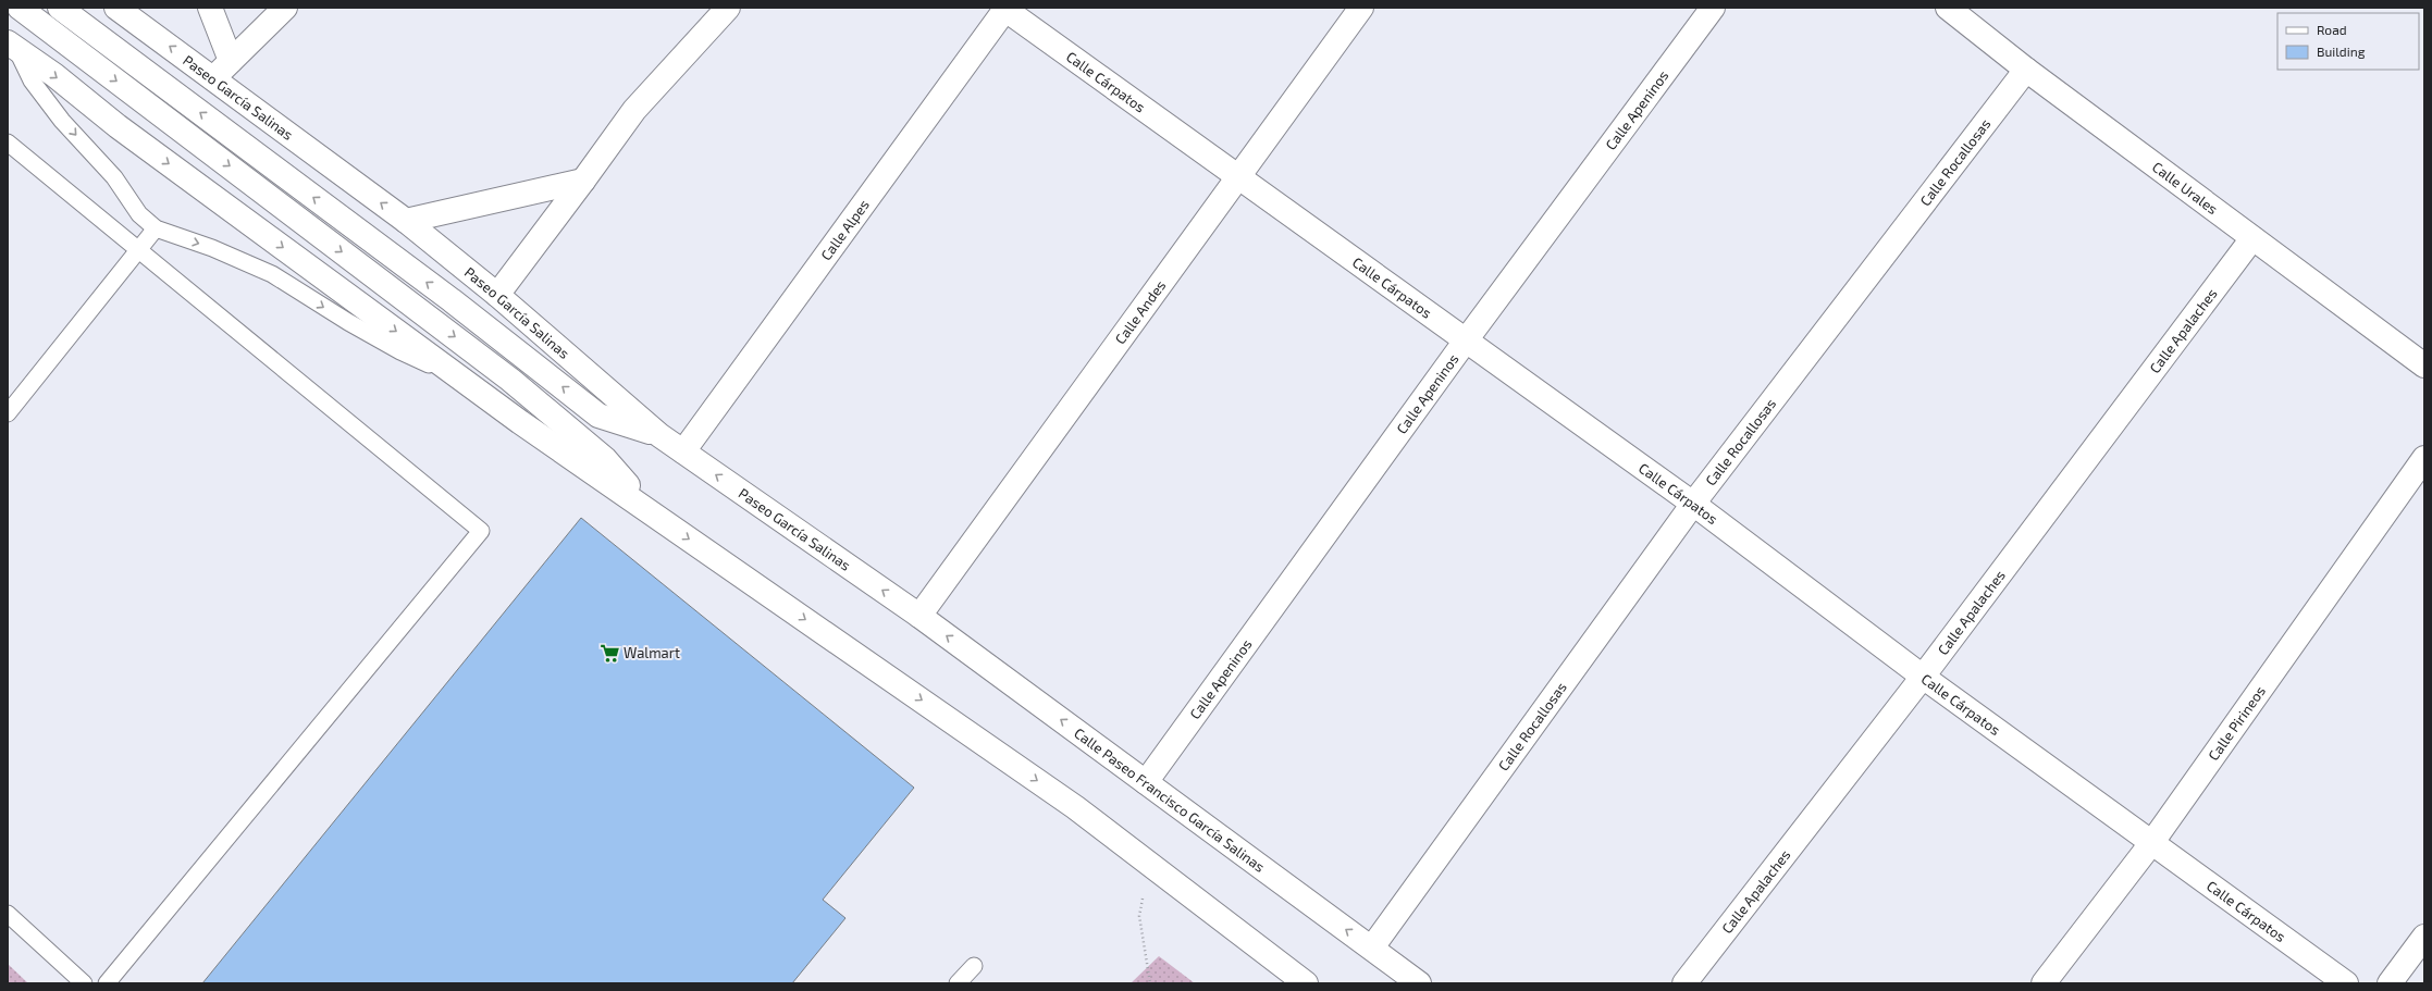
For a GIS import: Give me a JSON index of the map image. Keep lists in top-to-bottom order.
{
  "streets": {
    "street": [
      "Calle Cárpatos",
      "Paseo García Salinas",
      "Calle Apeninos",
      "Calle Rocallosas",
      "Calle Urales",
      "Calle Alpes",
      "Calle Andes",
      "Calle Apalaches",
      "Calle Pirineos",
      "Calle Paseo Francisco García Salinas"
    ]
  },
  "crossings": [
    ["Calle Cárpatos", "Calle Apeninos"],
    ["Calle Cárpatos", "Calle Rocallosas"],
    ["Calle Cárpatos", "Calle Alpes"],
    ["Calle Cárpatos", "Calle Andes"],
    ["Calle Cárpatos", "Calle Apalaches"],
    ["Calle Cárpatos", "Calle Pirineos"],
    ["Paseo García Salinas", "Calle Alpes"],
    ["Paseo García Salinas", "Calle Andes"],
    ["Paseo García Salinas", "Calle Paseo Francisco García Salinas"],
    ["Calle Apeninos", "Calle Paseo Francisco García Salinas"],
    ["Calle Rocallosas", "Calle Urales"],
    ["Calle Rocallosas", "Calle Paseo Francisco García Salinas"],
    ["Calle Urales", "Calle Apalaches"],
    ["Calle Andes", "Calle Paseo Francisco García Salinas"]
  ],
  "places": {
    "supermarket": ["Walmart"]
  },
  "legend": ["Road", "Building"]
}
